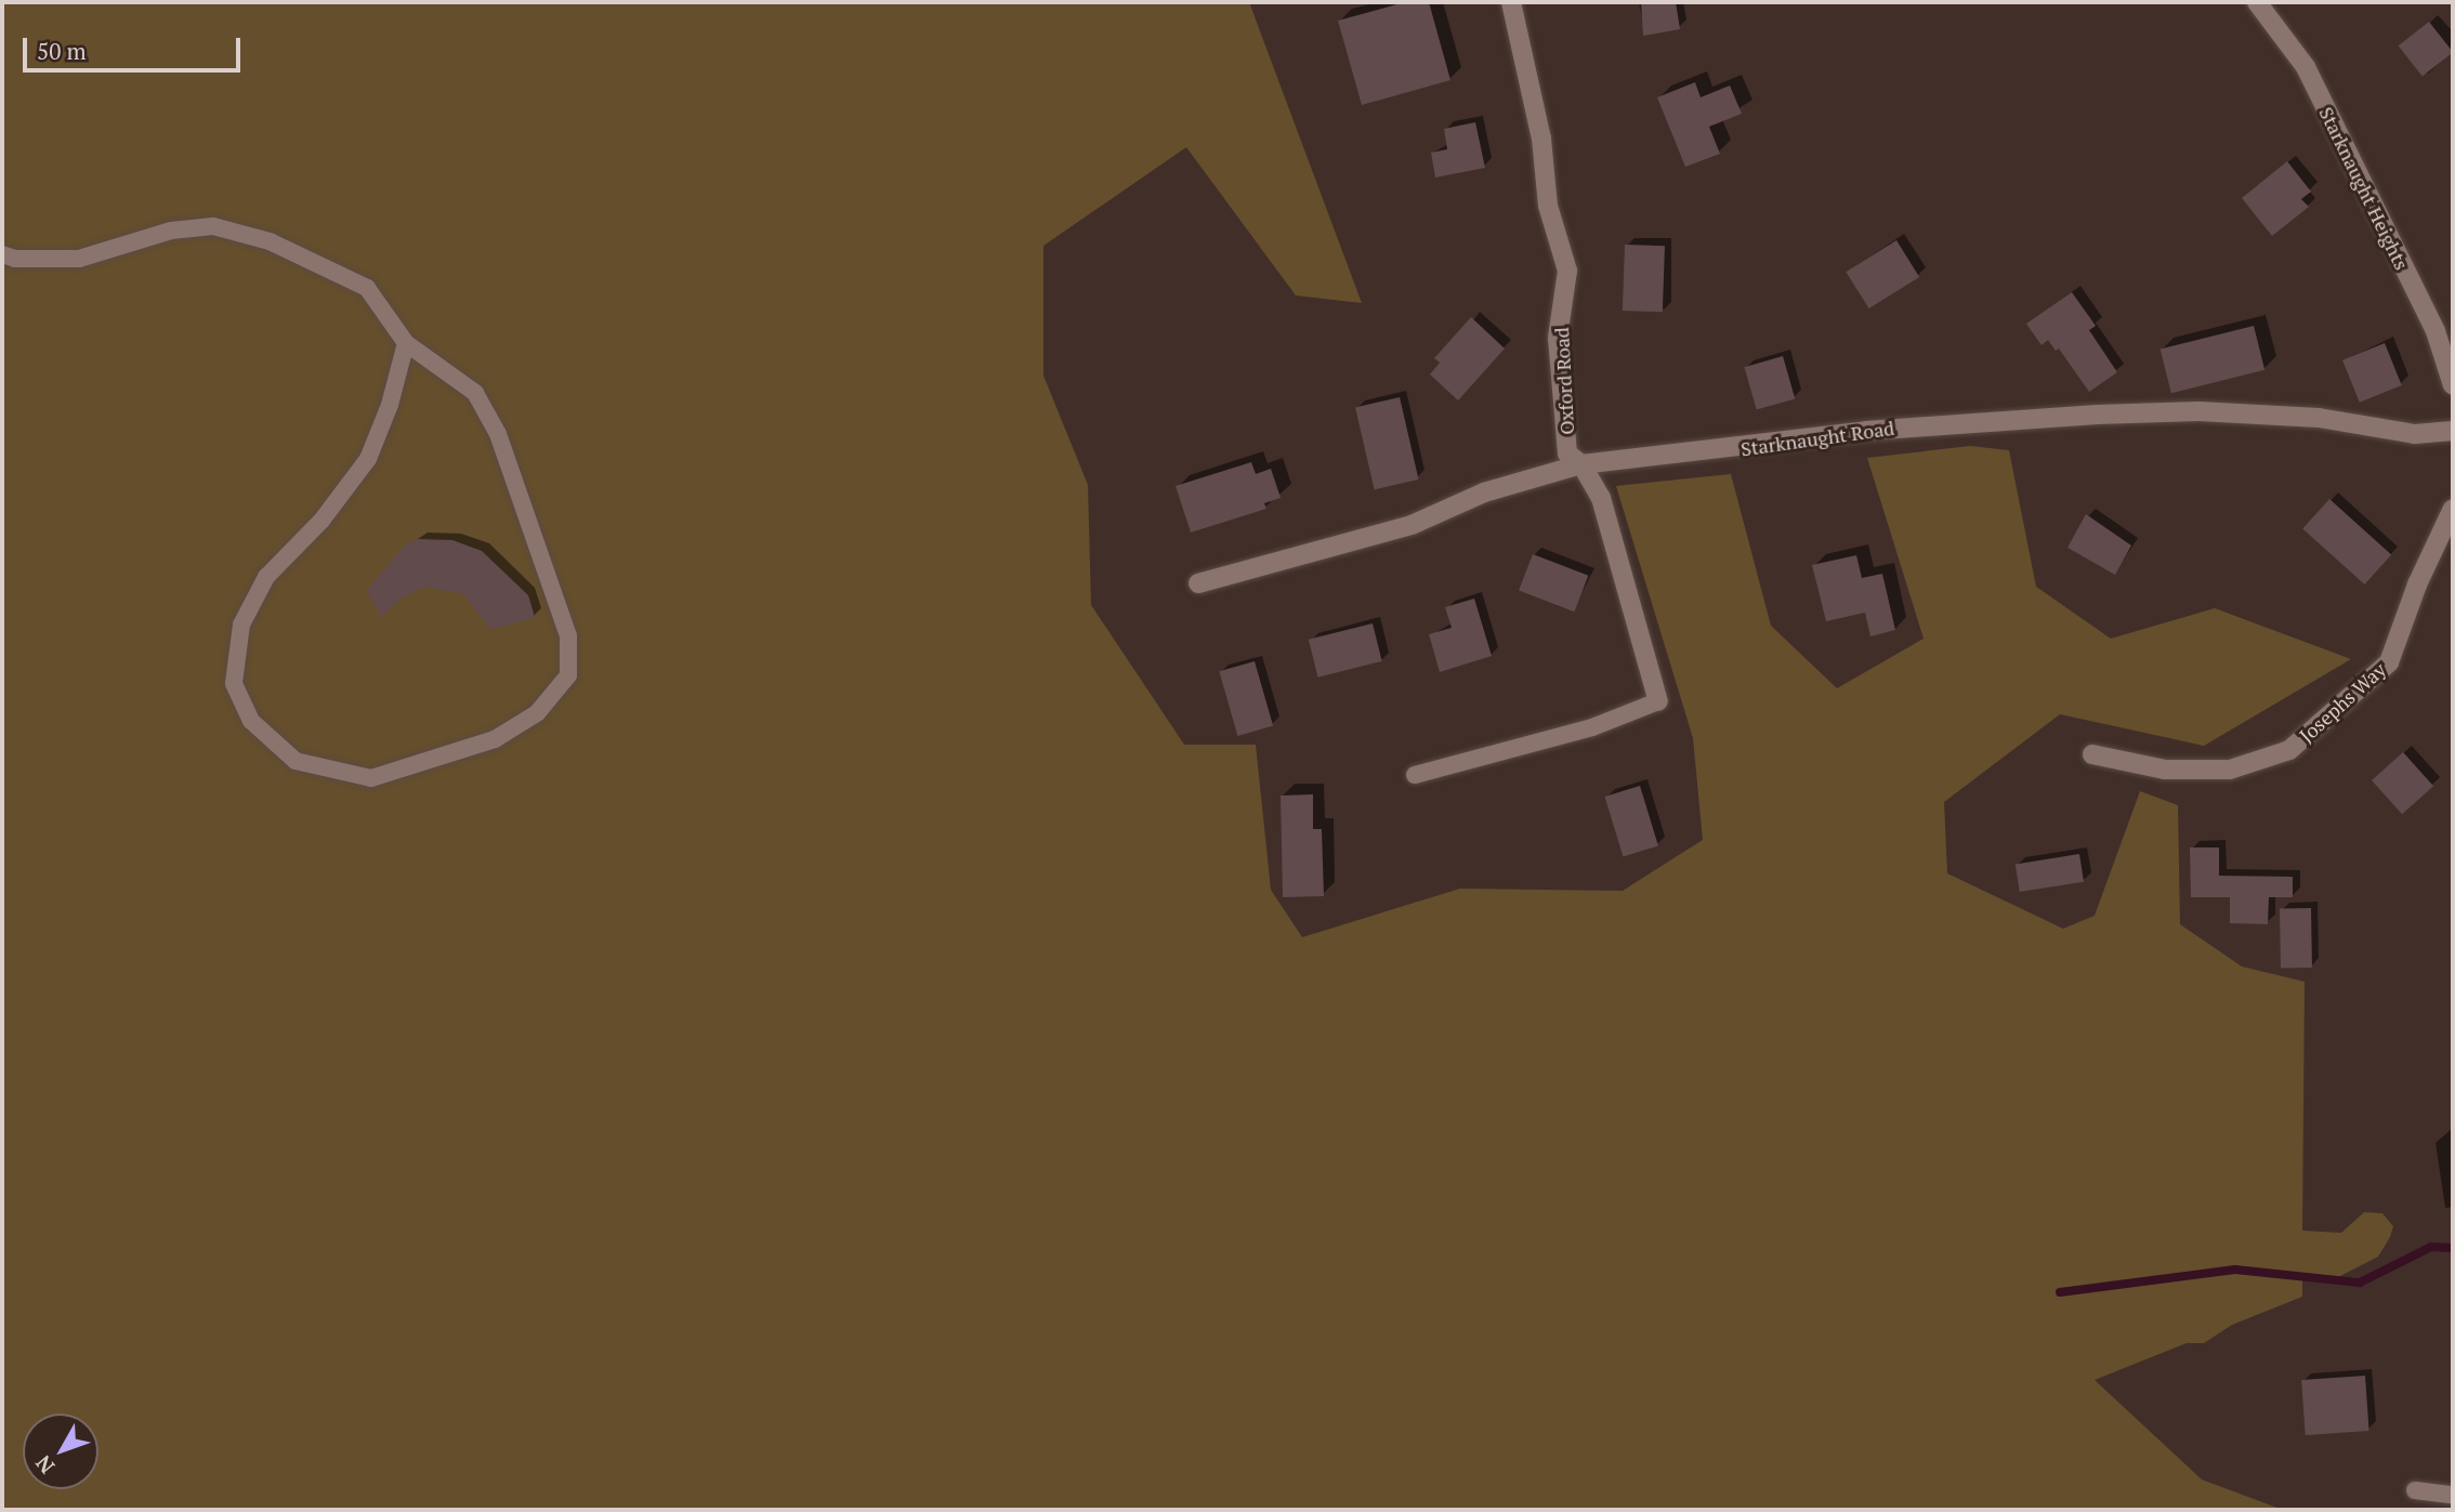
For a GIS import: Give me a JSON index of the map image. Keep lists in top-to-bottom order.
{
  "streets": {
    "street": [
      "Starknaught Heights",
      "Oxford Road",
      "Starknaught Road",
      "Josephs Way"
    ]
  },
  "crossings": [
    ["Oxford Road", "Starknaught Road"]
  ],
  "scale_bar": "50 m",
  "north": "bottom left"
}
